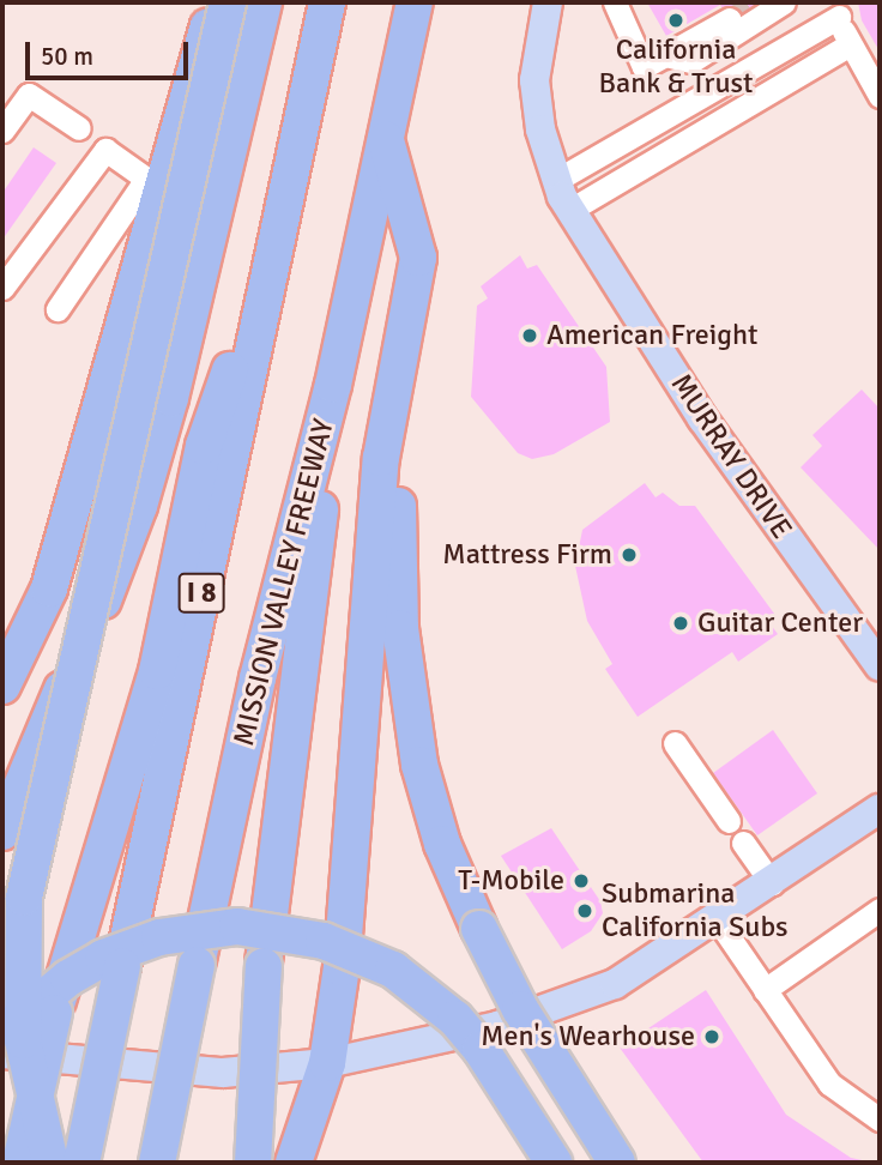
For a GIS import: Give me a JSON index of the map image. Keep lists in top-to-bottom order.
{
  "streets": {
    "highway": ["MISSION VALLEY FREEWAY", "I 8"],
    "main road": ["MURRAY DRIVE"]
  },
  "places": [
    "California Bank & Trust",
    "American Freight",
    "Mattress Firm",
    "Guitar Center",
    "T-Mobile",
    "Submarina California Subs",
    "Men's Wearhouse"
  ],
  "scale_bar": "50 m"
}
